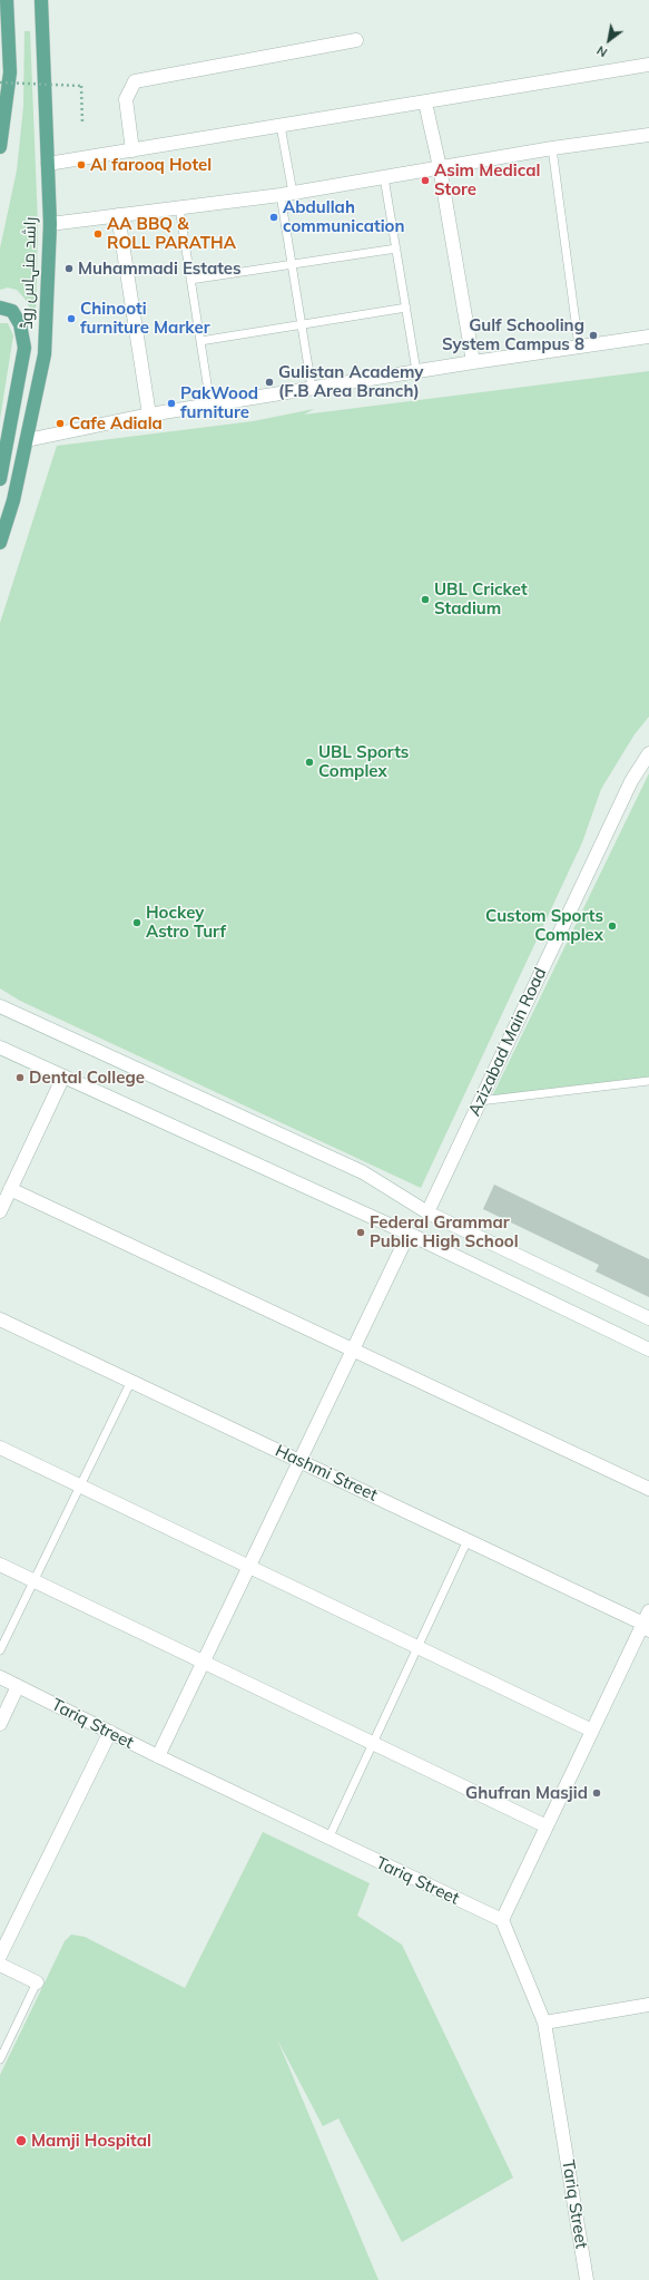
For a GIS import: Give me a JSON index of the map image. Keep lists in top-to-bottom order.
{
  "streets": {
    "main road": ["راشد منہاس روڈ"],
    "street": ["Azizabad Main Road", "Hashmi Street", "Tariq Street"]
  },
  "places": [
    "Al farooq Hotel",
    "Asim Medical Store",
    "Abdullah communication",
    "AA BBQ & ROLL PARATHA",
    "Muhammadi Estates",
    "Chinooti furniture Marker",
    "Gulf Schooling System Campus 8",
    "Gulistan Academy (F.B Area Branch)",
    "PakWood furniture",
    "Cafe Adiala",
    "UBL Cricket Stadium",
    "UBL Sports Complex",
    "Hockey Astro Turf",
    "Custom Sports Complex",
    "Dental College",
    "Federal Grammar Public High School",
    "Ghufran Masjid",
    "Mamji Hospital"
  ],
  "north": "bottom left"
}
